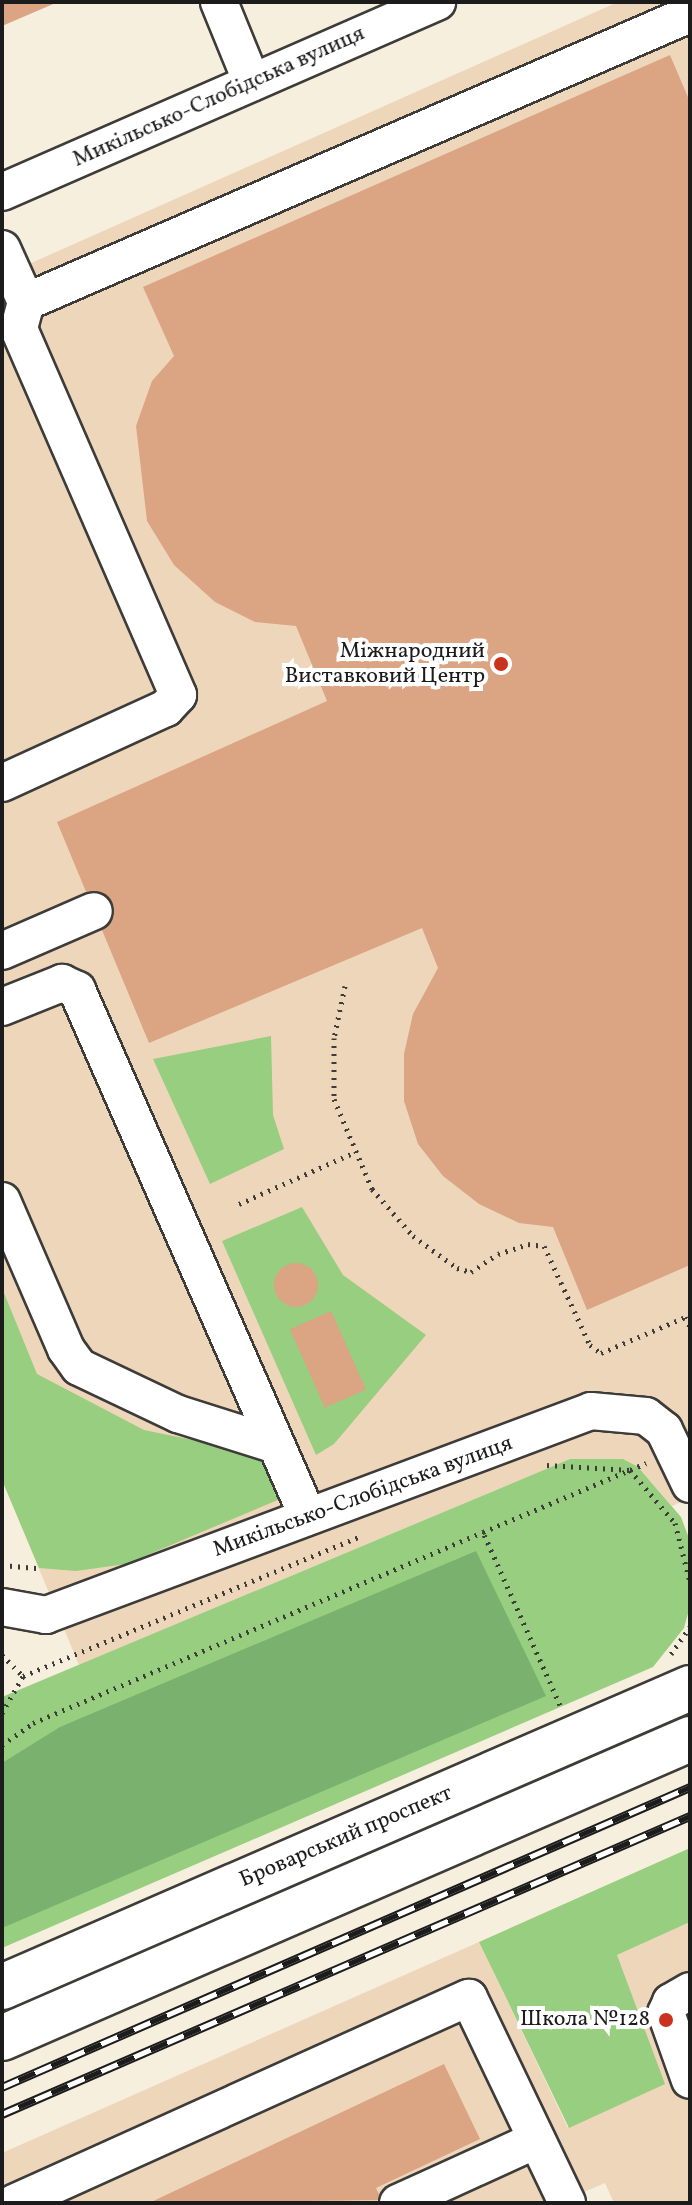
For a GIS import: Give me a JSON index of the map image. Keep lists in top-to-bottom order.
{
  "streets": {
    "main road": ["Броварський проспект"],
    "street": ["Микільсько-Слобідська вулиця"]
  },
  "places": ["Міжнародний Виставковий Центр", "Школа №128"]
}
